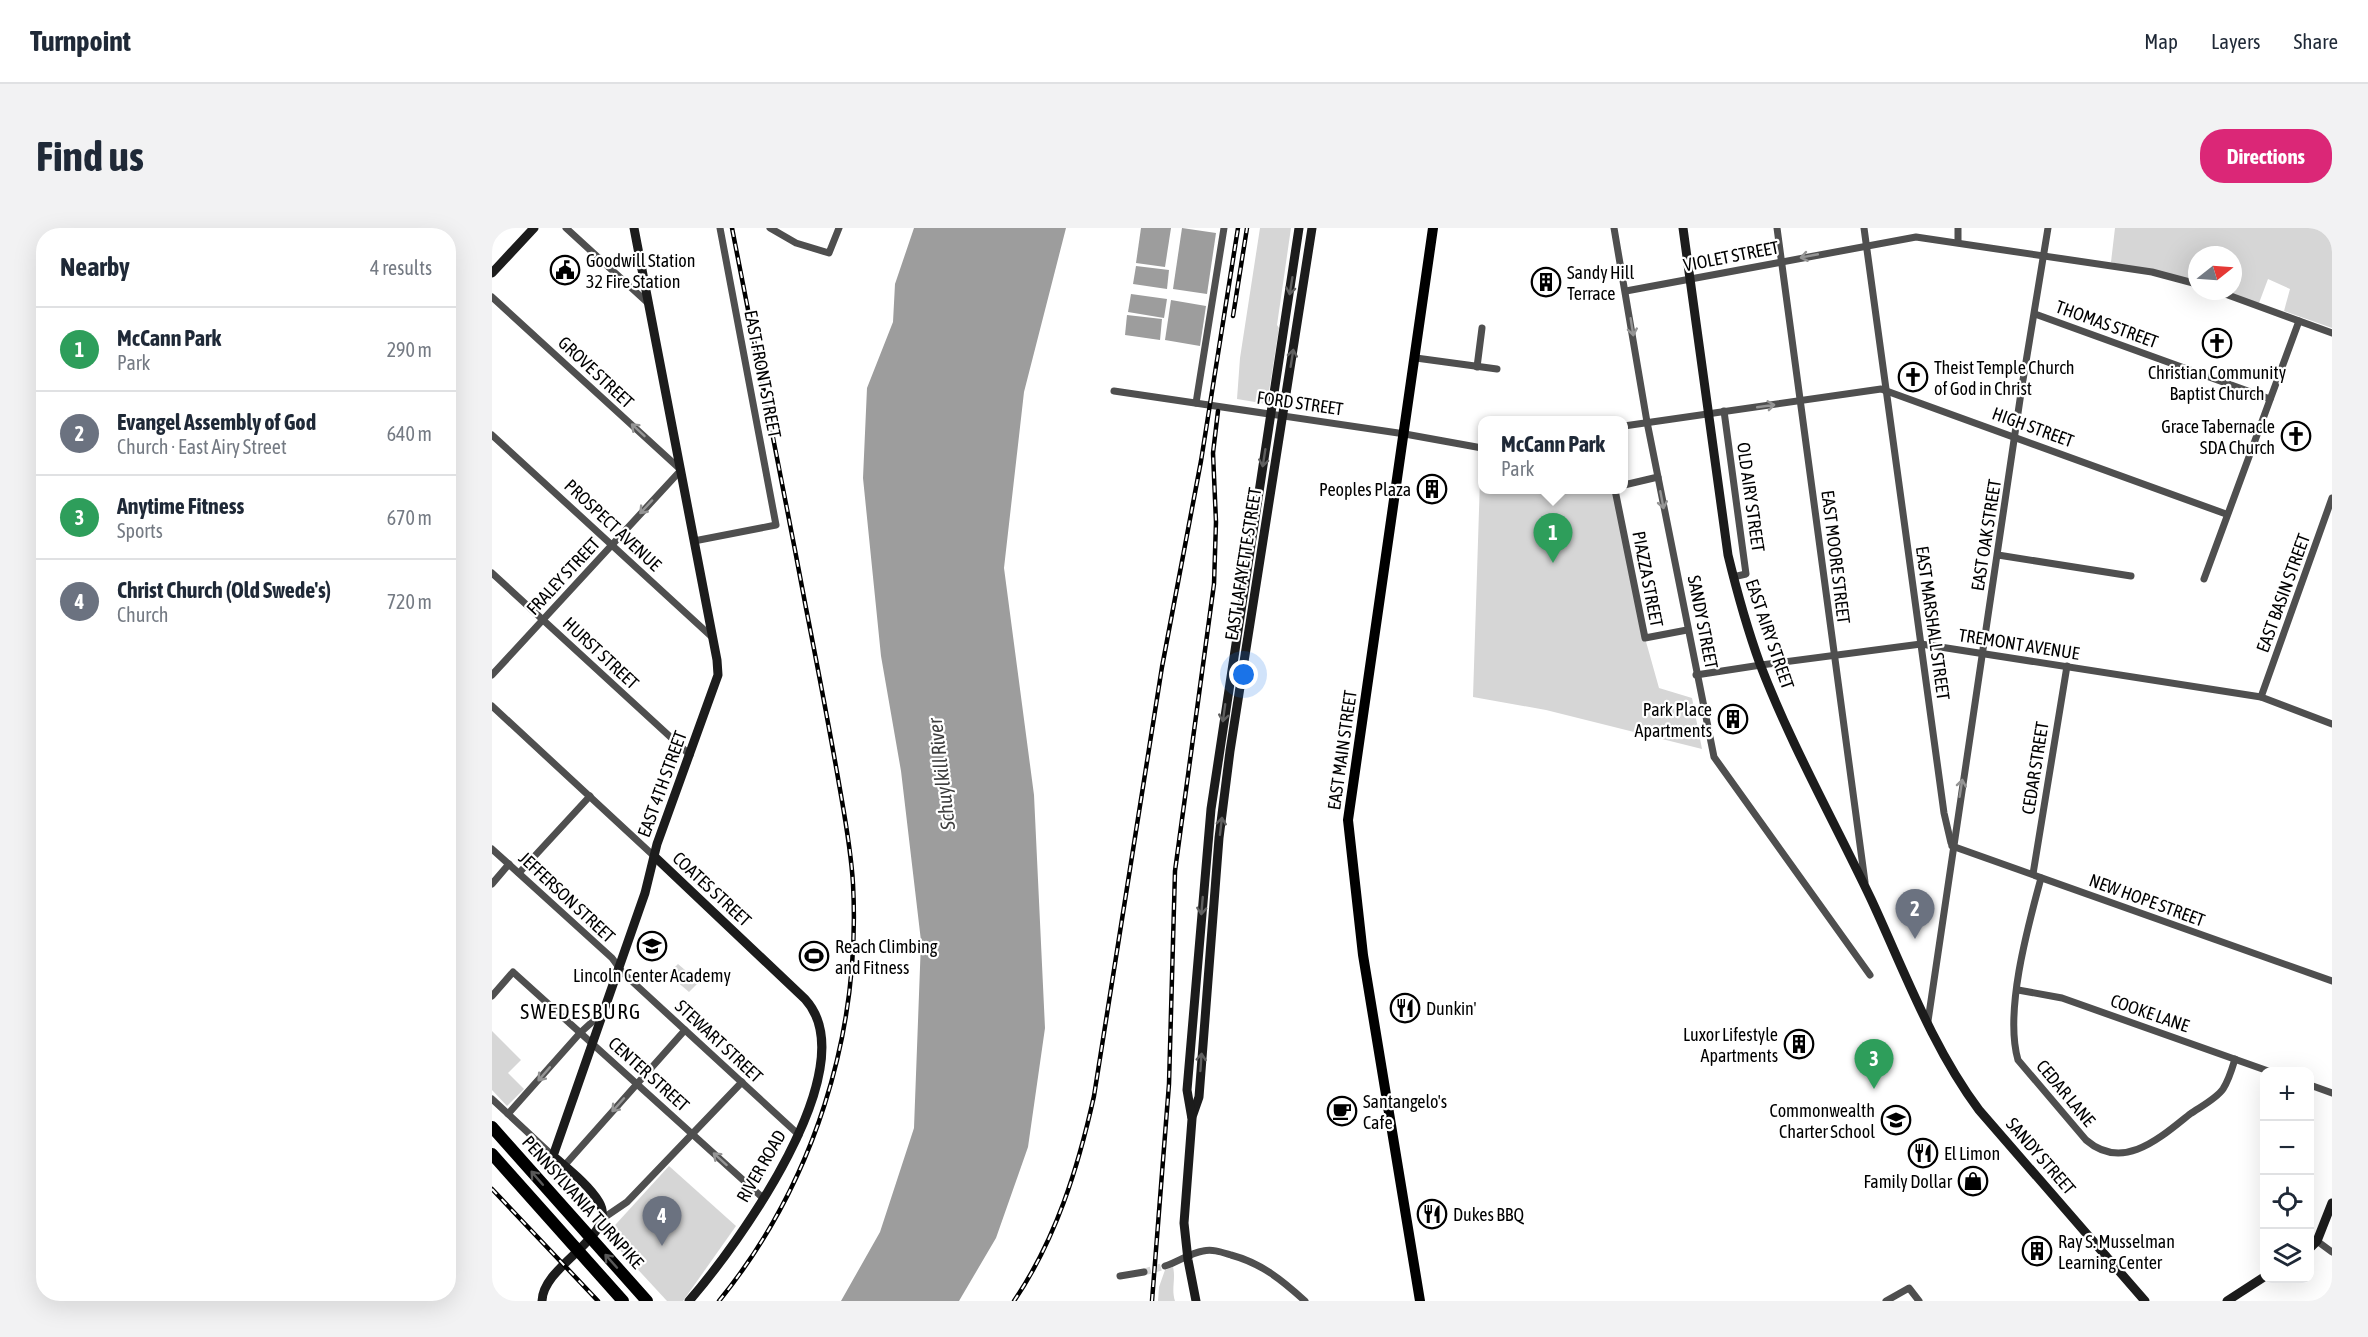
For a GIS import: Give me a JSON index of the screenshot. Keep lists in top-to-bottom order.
{
  "streets": {
    "highway": ["PENNSYLVANIA TURNPIKE"],
    "main road": [
      "EAST LAFAYETTE STREET",
      "SANDY STREET",
      "EAST AIRY STREET",
      "EAST MAIN STREET",
      "EAST 4TH STREET",
      "COATES STREET",
      "RIVER ROAD"
    ],
    "street": [
      "VIOLET STREET",
      "THOMAS STREET",
      "GROVE STREET",
      "EAST FRONT STREET",
      "FORD STREET",
      "HIGH STREET",
      "OLD AIRY STREET",
      "PROSPECT AVENUE",
      "EAST OAK STREET",
      "EAST MOORE STREET",
      "FRALEY STREET",
      "PIAZZA STREET",
      "EAST BASIN STREET",
      "EAST MARSHALL STREET",
      "TREMONT AVENUE",
      "HURST STREET",
      "CEDAR STREET",
      "JEFFERSON STREET",
      "NEW HOPE STREET",
      "COOKE LANE",
      "STEWART STREET",
      "CENTER STREET",
      "CEDAR LANE"
    ]
  },
  "crossings": [
    ["VIOLET STREET", "EAST OAK STREET"],
    ["VIOLET STREET", "EAST MOORE STREET"],
    ["VIOLET STREET", "SANDY STREET"],
    ["VIOLET STREET", "EAST MARSHALL STREET"],
    ["VIOLET STREET", "EAST AIRY STREET"],
    ["THOMAS STREET", "EAST OAK STREET"],
    ["GROVE STREET", "FRALEY STREET"],
    ["GROVE STREET", "EAST 4TH STREET"],
    ["EAST FRONT STREET", "EAST 4TH STREET"],
    ["FORD STREET", "EAST LAFAYETTE STREET"],
    ["FORD STREET", "EAST MAIN STREET"],
    ["HIGH STREET", "OLD AIRY STREET"],
    ["HIGH STREET", "EAST OAK STREET"],
    ["HIGH STREET", "EAST MOORE STREET"],
    ["HIGH STREET", "SANDY STREET"],
    ["HIGH STREET", "EAST MARSHALL STREET"],
    ["HIGH STREET", "EAST AIRY STREET"],
    ["OLD AIRY STREET", "EAST AIRY STREET"],
    ["PROSPECT AVENUE", "FRALEY STREET"],
    ["PROSPECT AVENUE", "EAST 4TH STREET"],
    ["EAST OAK STREET", "EAST MARSHALL STREET"],
    ["EAST OAK STREET", "TREMONT AVENUE"],
    ["EAST OAK STREET", "NEW HOPE STREET"],
    ["EAST MOORE STREET", "EAST AIRY STREET"],
    ["EAST MOORE STREET", "TREMONT AVENUE"],
    ["FRALEY STREET", "HURST STREET"],
    ["FRALEY STREET", "EAST 4TH STREET"],
    ["PIAZZA STREET", "SANDY STREET"],
    ["EAST BASIN STREET", "TREMONT AVENUE"],
    ["SANDY STREET", "EAST MARSHALL STREET"],
    ["SANDY STREET", "EAST AIRY STREET"],
    ["SANDY STREET", "TREMONT AVENUE"],
    ["EAST MARSHALL STREET", "EAST AIRY STREET"],
    ["EAST MARSHALL STREET", "TREMONT AVENUE"],
    ["EAST MARSHALL STREET", "NEW HOPE STREET"],
    ["EAST AIRY STREET", "TREMONT AVENUE"],
    ["TREMONT AVENUE", "CEDAR STREET"],
    ["HURST STREET", "EAST 4TH STREET"],
    ["CEDAR STREET", "NEW HOPE STREET"],
    ["EAST 4TH STREET", "COATES STREET"],
    ["EAST 4TH STREET", "JEFFERSON STREET"],
    ["EAST 4TH STREET", "STEWART STREET"],
    ["EAST 4TH STREET", "CENTER STREET"],
    ["COATES STREET", "RIVER ROAD"],
    ["JEFFERSON STREET", "STEWART STREET"],
    ["NEW HOPE STREET", "CEDAR LANE"],
    ["COOKE LANE", "CEDAR LANE"],
    ["STEWART STREET", "RIVER ROAD"],
    ["CENTER STREET", "RIVER ROAD"]
  ],
  "one_way": ["GROVE STREET", "FRALEY STREET"],
  "districts": ["SWEDESBURG"],
  "water": ["Schuylkill River"],
  "places": {
    "public building": ["Goodwill Station 32 Fire Station"],
    "building": [
      "Sandy Hill Terrace",
      "Peoples Plaza",
      "Park Place Apartments",
      "Luxor Lifestyle Apartments",
      "Ray S. Musselman Learning Center"
    ],
    "church": ["Christian Community Baptist Church", "Theist Temple Church of God in Christ", "Grace Tabernacle SDA Church"],
    "school or university": ["Lincoln Center Academy", "Commonwealth Charter School"],
    "sports": ["Reach Climbing and Fitness"],
    "restaurant": ["Dunkin'", "El Limon", "Dukes BBQ"],
    "cafe": ["Santangelo's Cafe"],
    "shop": ["Family Dollar"]
  },
  "north": "right",
  "page": {
    "header": "Turnpoint",
    "nav": ["Map", "Layers", "Share"],
    "buttons": "Directions",
    "title": "Find us",
    "heading": ["Nearby", "4 results"],
    "list": [
      {
        "mark": "1",
        "name": "McCann Park",
        "note": "Park",
        "value": "290 m"
      },
      {
        "mark": "2",
        "name": "Evangel Assembly of God",
        "note": "Church · East Airy Street",
        "value": "640 m"
      },
      {
        "mark": "3",
        "name": "Anytime Fitness",
        "note": "Sports",
        "value": "670 m"
      },
      {
        "mark": "4",
        "name": "Christ Church (Old Swede's)",
        "note": "Church",
        "value": "720 m"
      }
    ],
    "popup": ["McCann Park", "Park"],
    "pins": [
      "1",
      "2",
      "3",
      "4"
    ],
    "map_buttons": ["+", "−"]
  }
}
